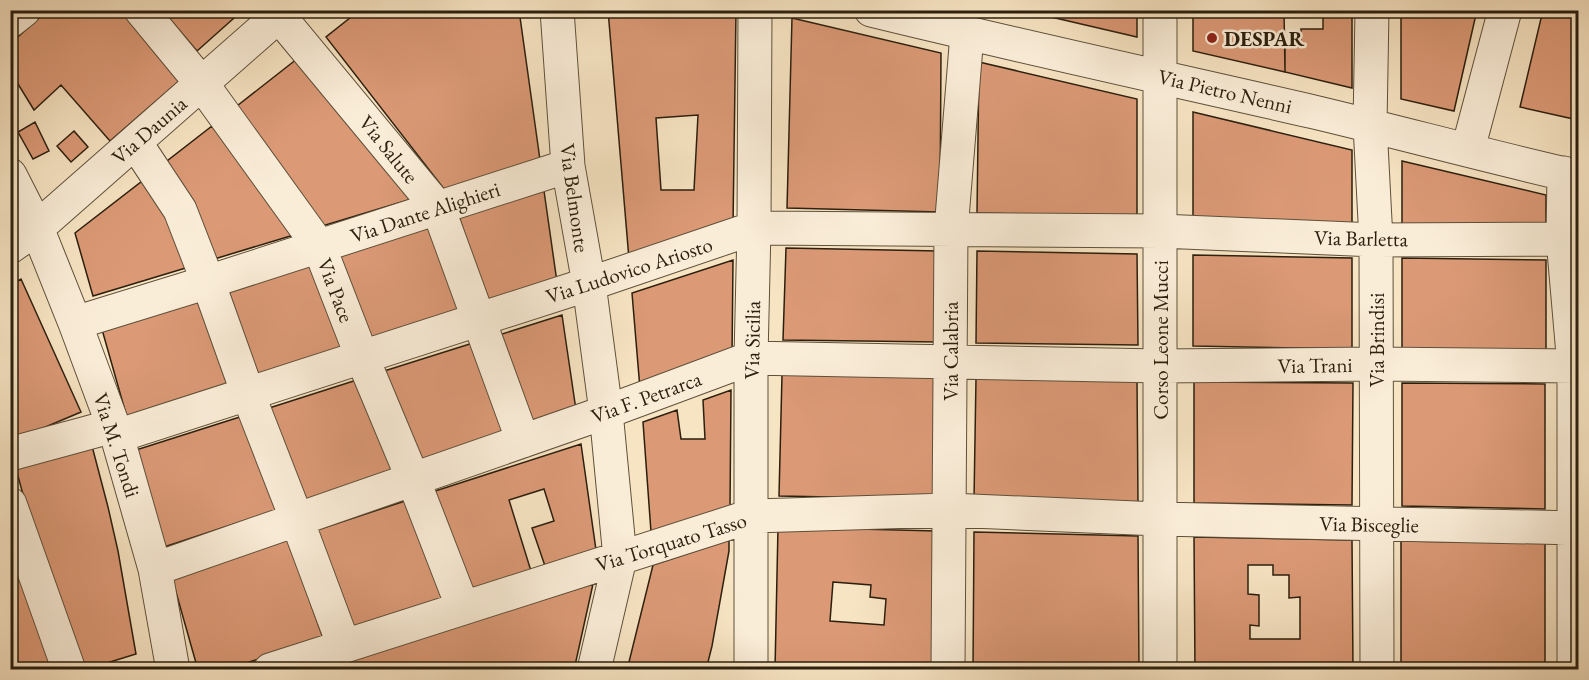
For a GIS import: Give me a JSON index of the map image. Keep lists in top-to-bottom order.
{
  "streets": {
    "street": [
      "Via Pietro Nenni",
      "Via Daunia",
      "Via Salute",
      "Via Belmonte",
      "Via Dante Alighieri",
      "Via Barletta",
      "Via Ludovico Ariosto",
      "Via Pace",
      "Via Sicilia",
      "Corso Leone Mucci",
      "Via Brindisi",
      "Via Calabria",
      "Via Trani",
      "Via F. Petrarca",
      "Via M. Tondi",
      "Via Bisceglie",
      "Via Torquato Tasso"
    ]
  },
  "crossings": [
    ["Via Pietro Nenni", "Corso Leone Mucci"],
    ["Via Pietro Nenni", "Via Brindisi"],
    ["Via Pietro Nenni", "Via Calabria"],
    ["Via Daunia", "Via Salute"],
    ["Via Daunia", "Via Pace"],
    ["Via Daunia", "Via M. Tondi"],
    ["Via Salute", "Via Dante Alighieri"],
    ["Via Salute", "Via Ludovico Ariosto"],
    ["Via Salute", "Via F. Petrarca"],
    ["Via Belmonte", "Via Dante Alighieri"],
    ["Via Belmonte", "Via Ludovico Ariosto"],
    ["Via Belmonte", "Via F. Petrarca"],
    ["Via Belmonte", "Via Torquato Tasso"],
    ["Via Dante Alighieri", "Via Pace"],
    ["Via Dante Alighieri", "Via M. Tondi"],
    ["Via Barletta", "Via Ludovico Ariosto"],
    ["Via Barletta", "Corso Leone Mucci"],
    ["Via Barletta", "Via Brindisi"],
    ["Via Ludovico Ariosto", "Via Pace"],
    ["Via Ludovico Ariosto", "Via Sicilia"],
    ["Via Ludovico Ariosto", "Corso Leone Mucci"],
    ["Via Ludovico Ariosto", "Via Calabria"],
    ["Via Ludovico Ariosto", "Via M. Tondi"],
    ["Via Pace", "Via F. Petrarca"],
    ["Via Pace", "Via Torquato Tasso"],
    ["Via Sicilia", "Via F. Petrarca"],
    ["Via Sicilia", "Via Torquato Tasso"],
    ["Corso Leone Mucci", "Via Trani"],
    ["Corso Leone Mucci", "Via F. Petrarca"],
    ["Corso Leone Mucci", "Via Bisceglie"],
    ["Corso Leone Mucci", "Via Torquato Tasso"],
    ["Via Brindisi", "Via Trani"],
    ["Via Brindisi", "Via Bisceglie"],
    ["Via Calabria", "Via F. Petrarca"],
    ["Via Calabria", "Via Torquato Tasso"],
    ["Via Trani", "Via F. Petrarca"],
    ["Via F. Petrarca", "Via M. Tondi"],
    ["Via Bisceglie", "Via Torquato Tasso"]
  ],
  "places": ["DESPAR"]
}
